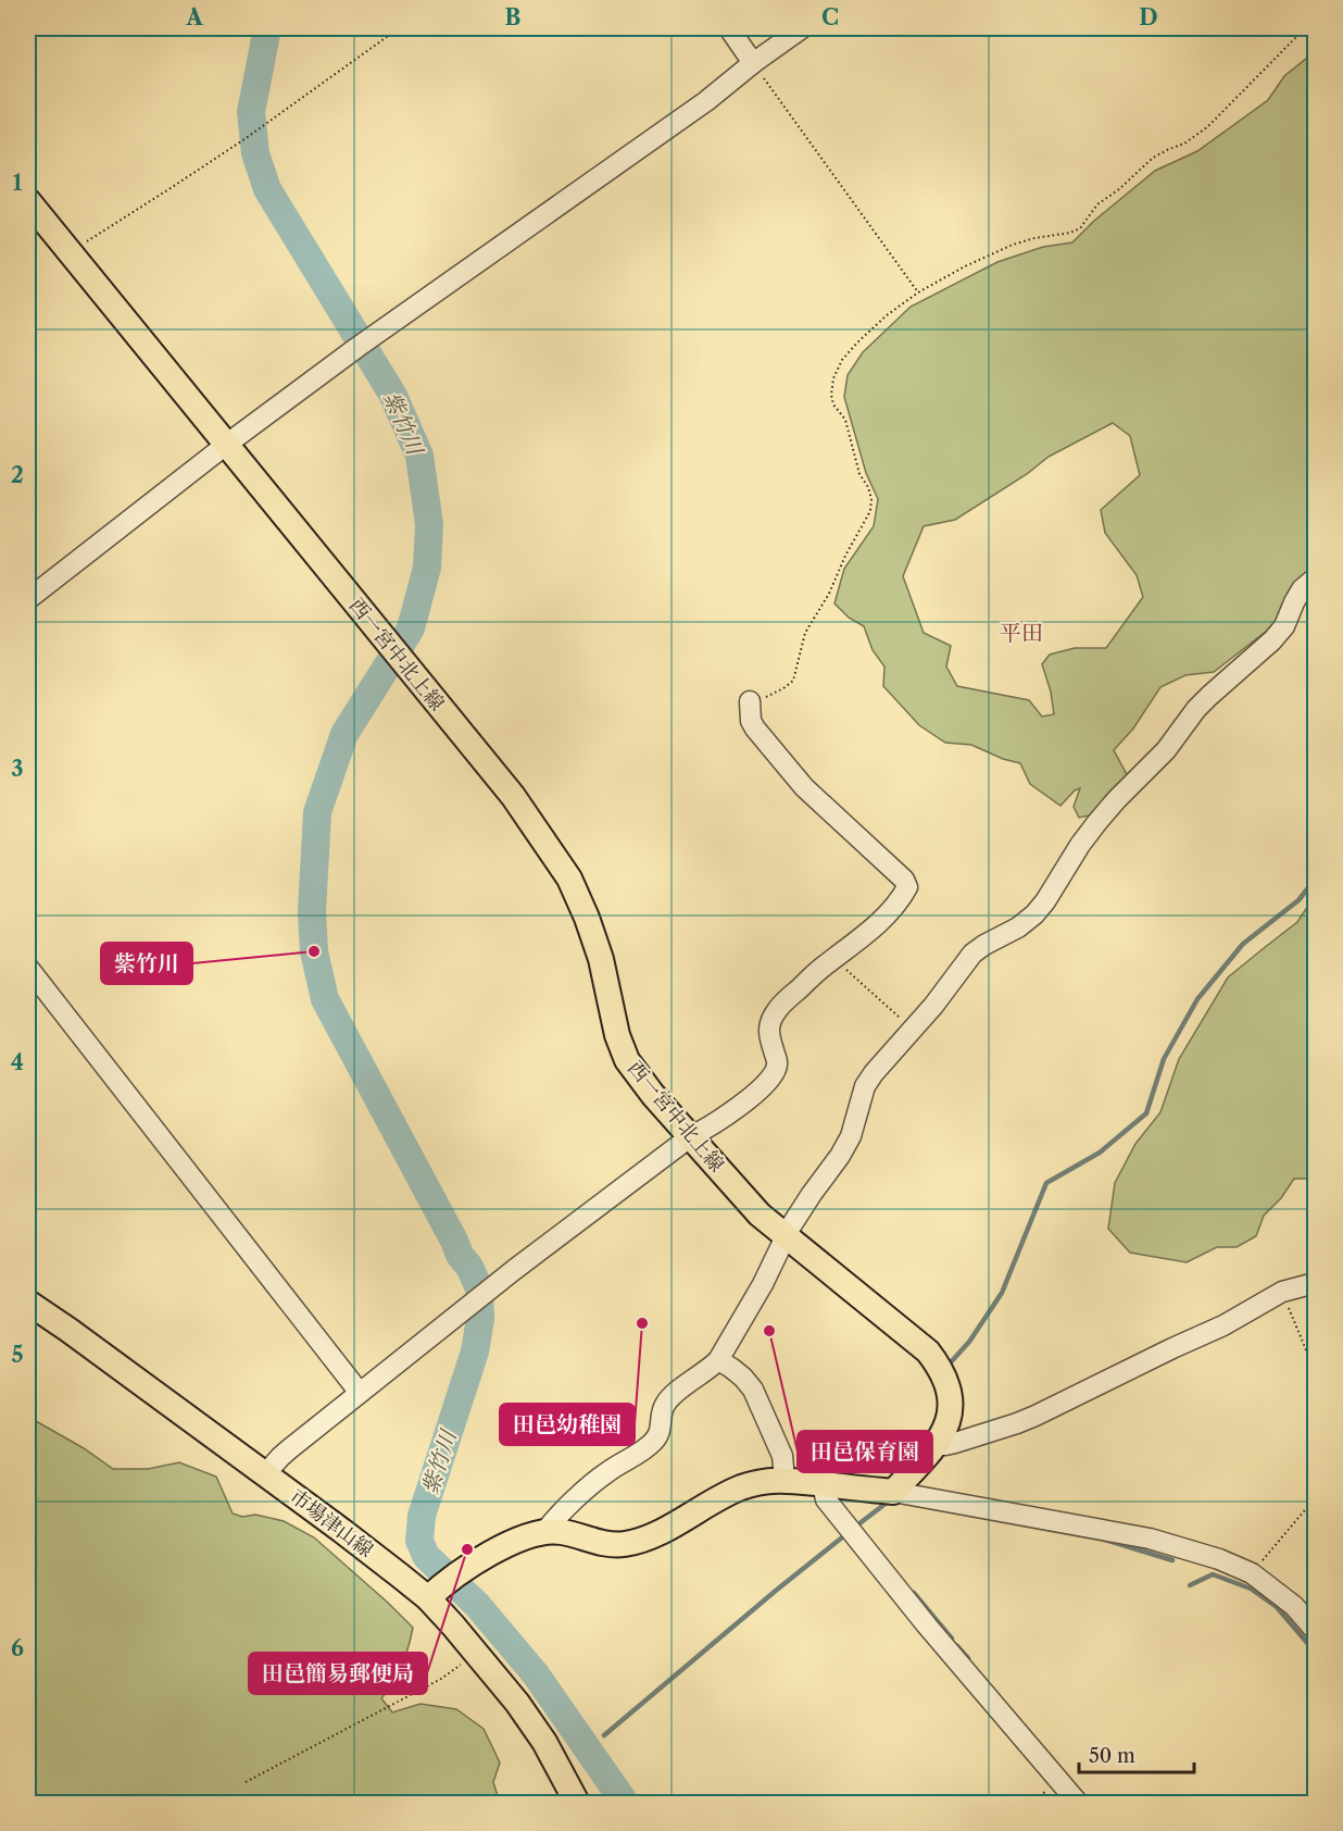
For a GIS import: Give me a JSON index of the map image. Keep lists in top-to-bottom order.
{
  "streets": {
    "main road": ["西一宮中北上線", "市場津山線"]
  },
  "districts": ["平田"],
  "water": ["紫竹川"],
  "places": [
    "紫竹川",
    "田邑幼稚園",
    "田邑保育園",
    "田邑簡易郵便局"
  ],
  "scale_bar": "50 m",
  "grid": {
    "columns": [
      "A",
      "B",
      "C",
      "D"
    ],
    "rows": [
      "1",
      "2",
      "3",
      "4",
      "5",
      "6"
    ]
  }
}
